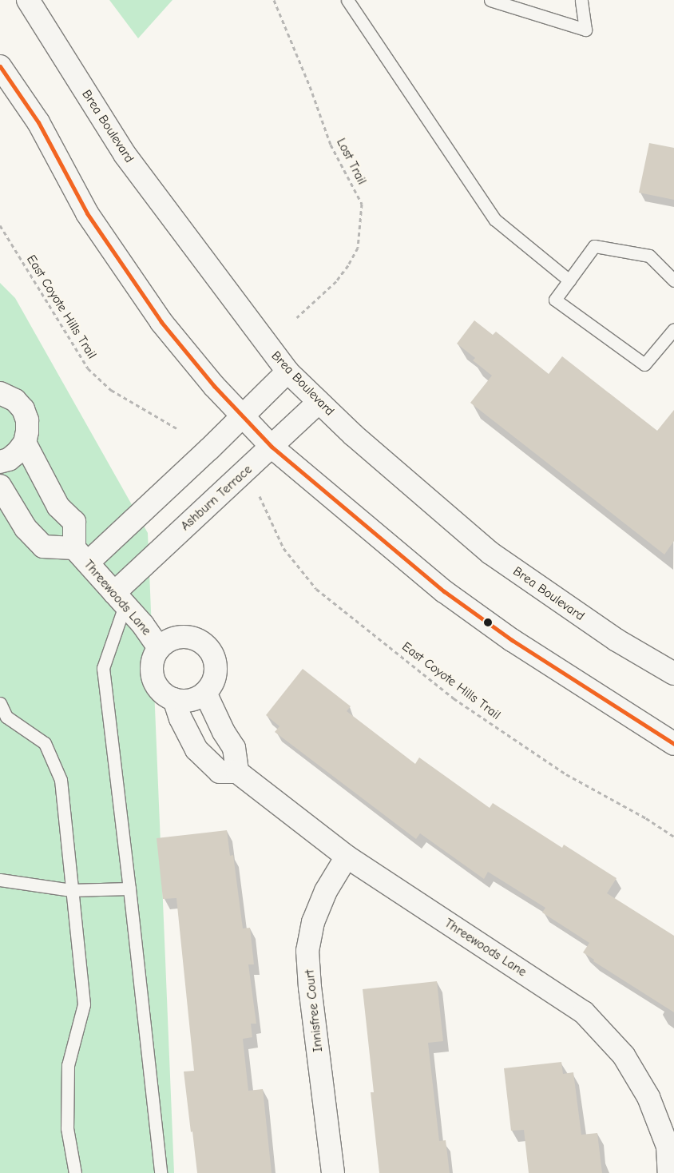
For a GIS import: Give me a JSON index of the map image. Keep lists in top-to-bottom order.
{
  "streets": {
    "street": [
      "Brea Boulevard",
      "Ashburn Terrace",
      "Threewoods Lane",
      "Innisfree Court"
    ],
    "path": ["Lost Trail", "East Coyote Hills Trail"]
  },
  "crossings": [
    ["Brea Boulevard", "Ashburn Terrace"],
    ["Ashburn Terrace", "Threewoods Lane"],
    ["Threewoods Lane", "Innisfree Court"]
  ]
}
